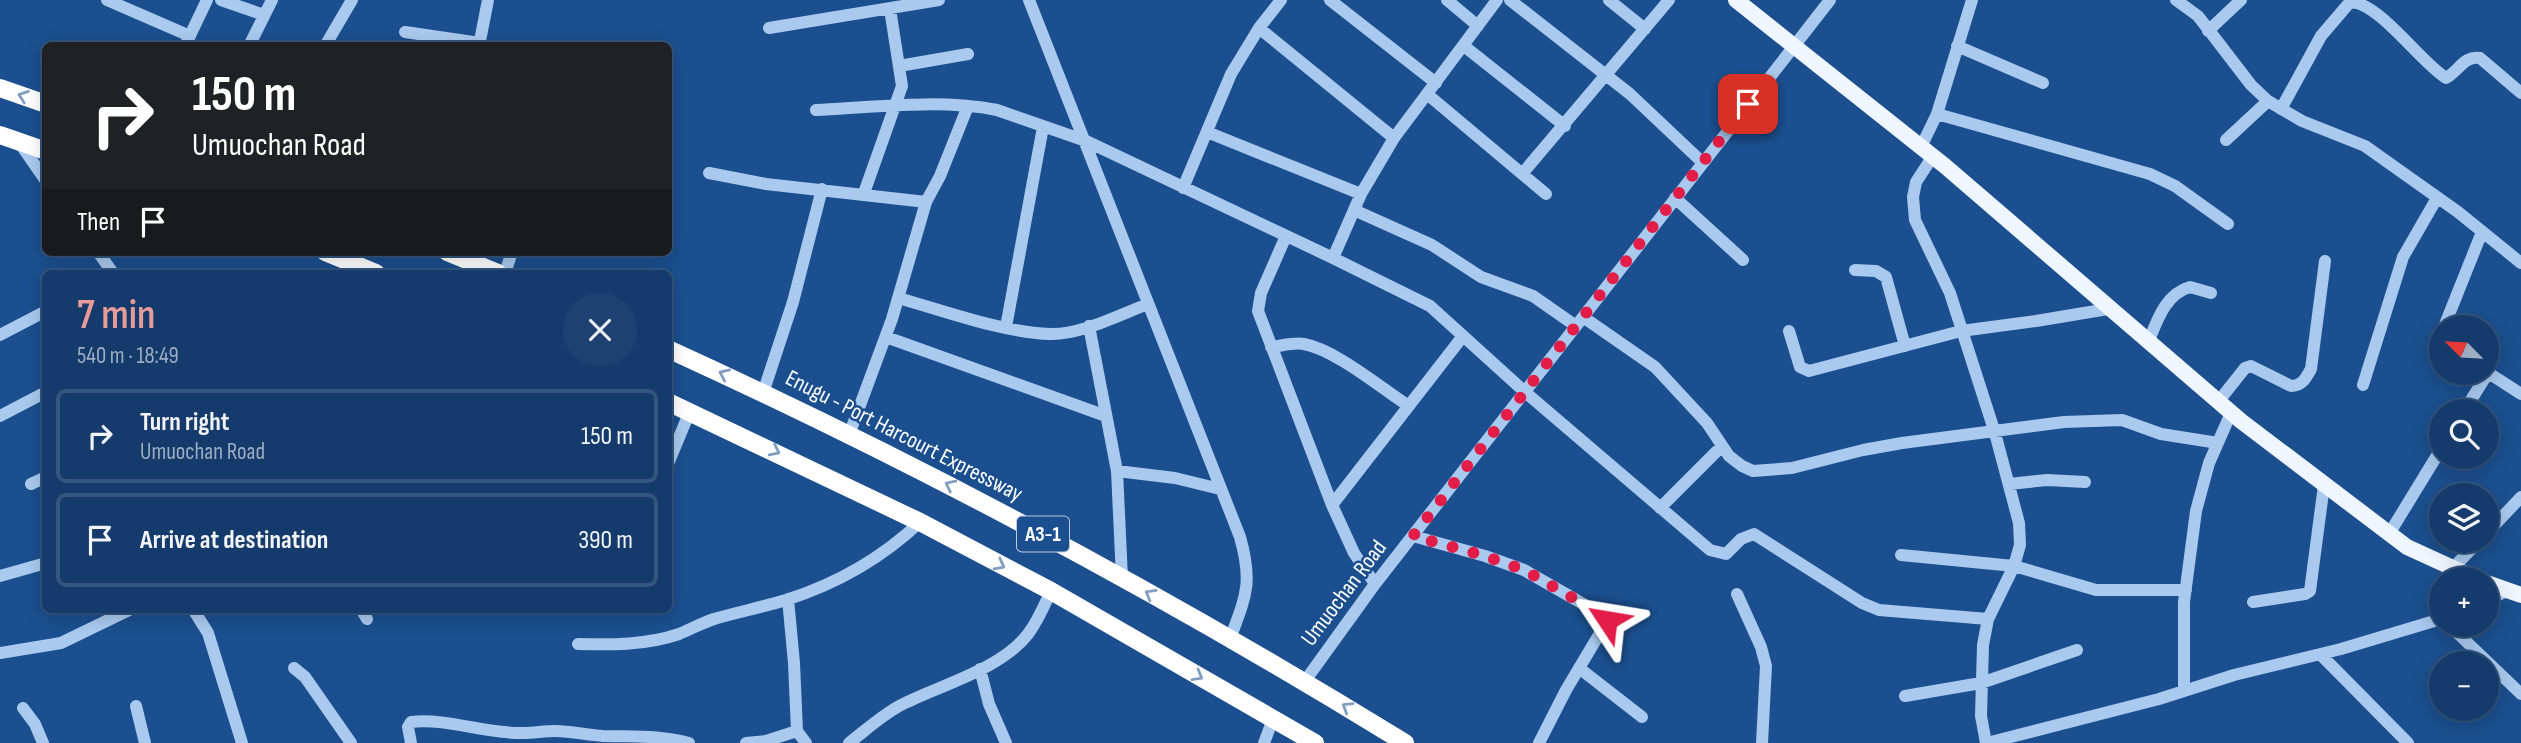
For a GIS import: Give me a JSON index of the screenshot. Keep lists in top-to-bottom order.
{
  "streets": {
    "highway": ["Enugu - Port Harcourt Expressway", "A3-1"],
    "street": ["Umuochan Road"]
  },
  "crossings": [
    ["Enugu - Port Harcourt Expressway", "Umuochan Road"]
  ],
  "north": "top left",
  "page": {
    "turn": ["150 m", "Umuochan Road"],
    "then": "Then",
    "heading": ["7 min", "540 m · 18:49"],
    "map_buttons": ["+", "−"],
    "list": [
      {
        "name": "Turn right",
        "note": "Umuochan Road",
        "value": "150 m"
      },
      {
        "name": "Arrive at destination",
        "value": "390 m"
      }
    ]
  }
}
